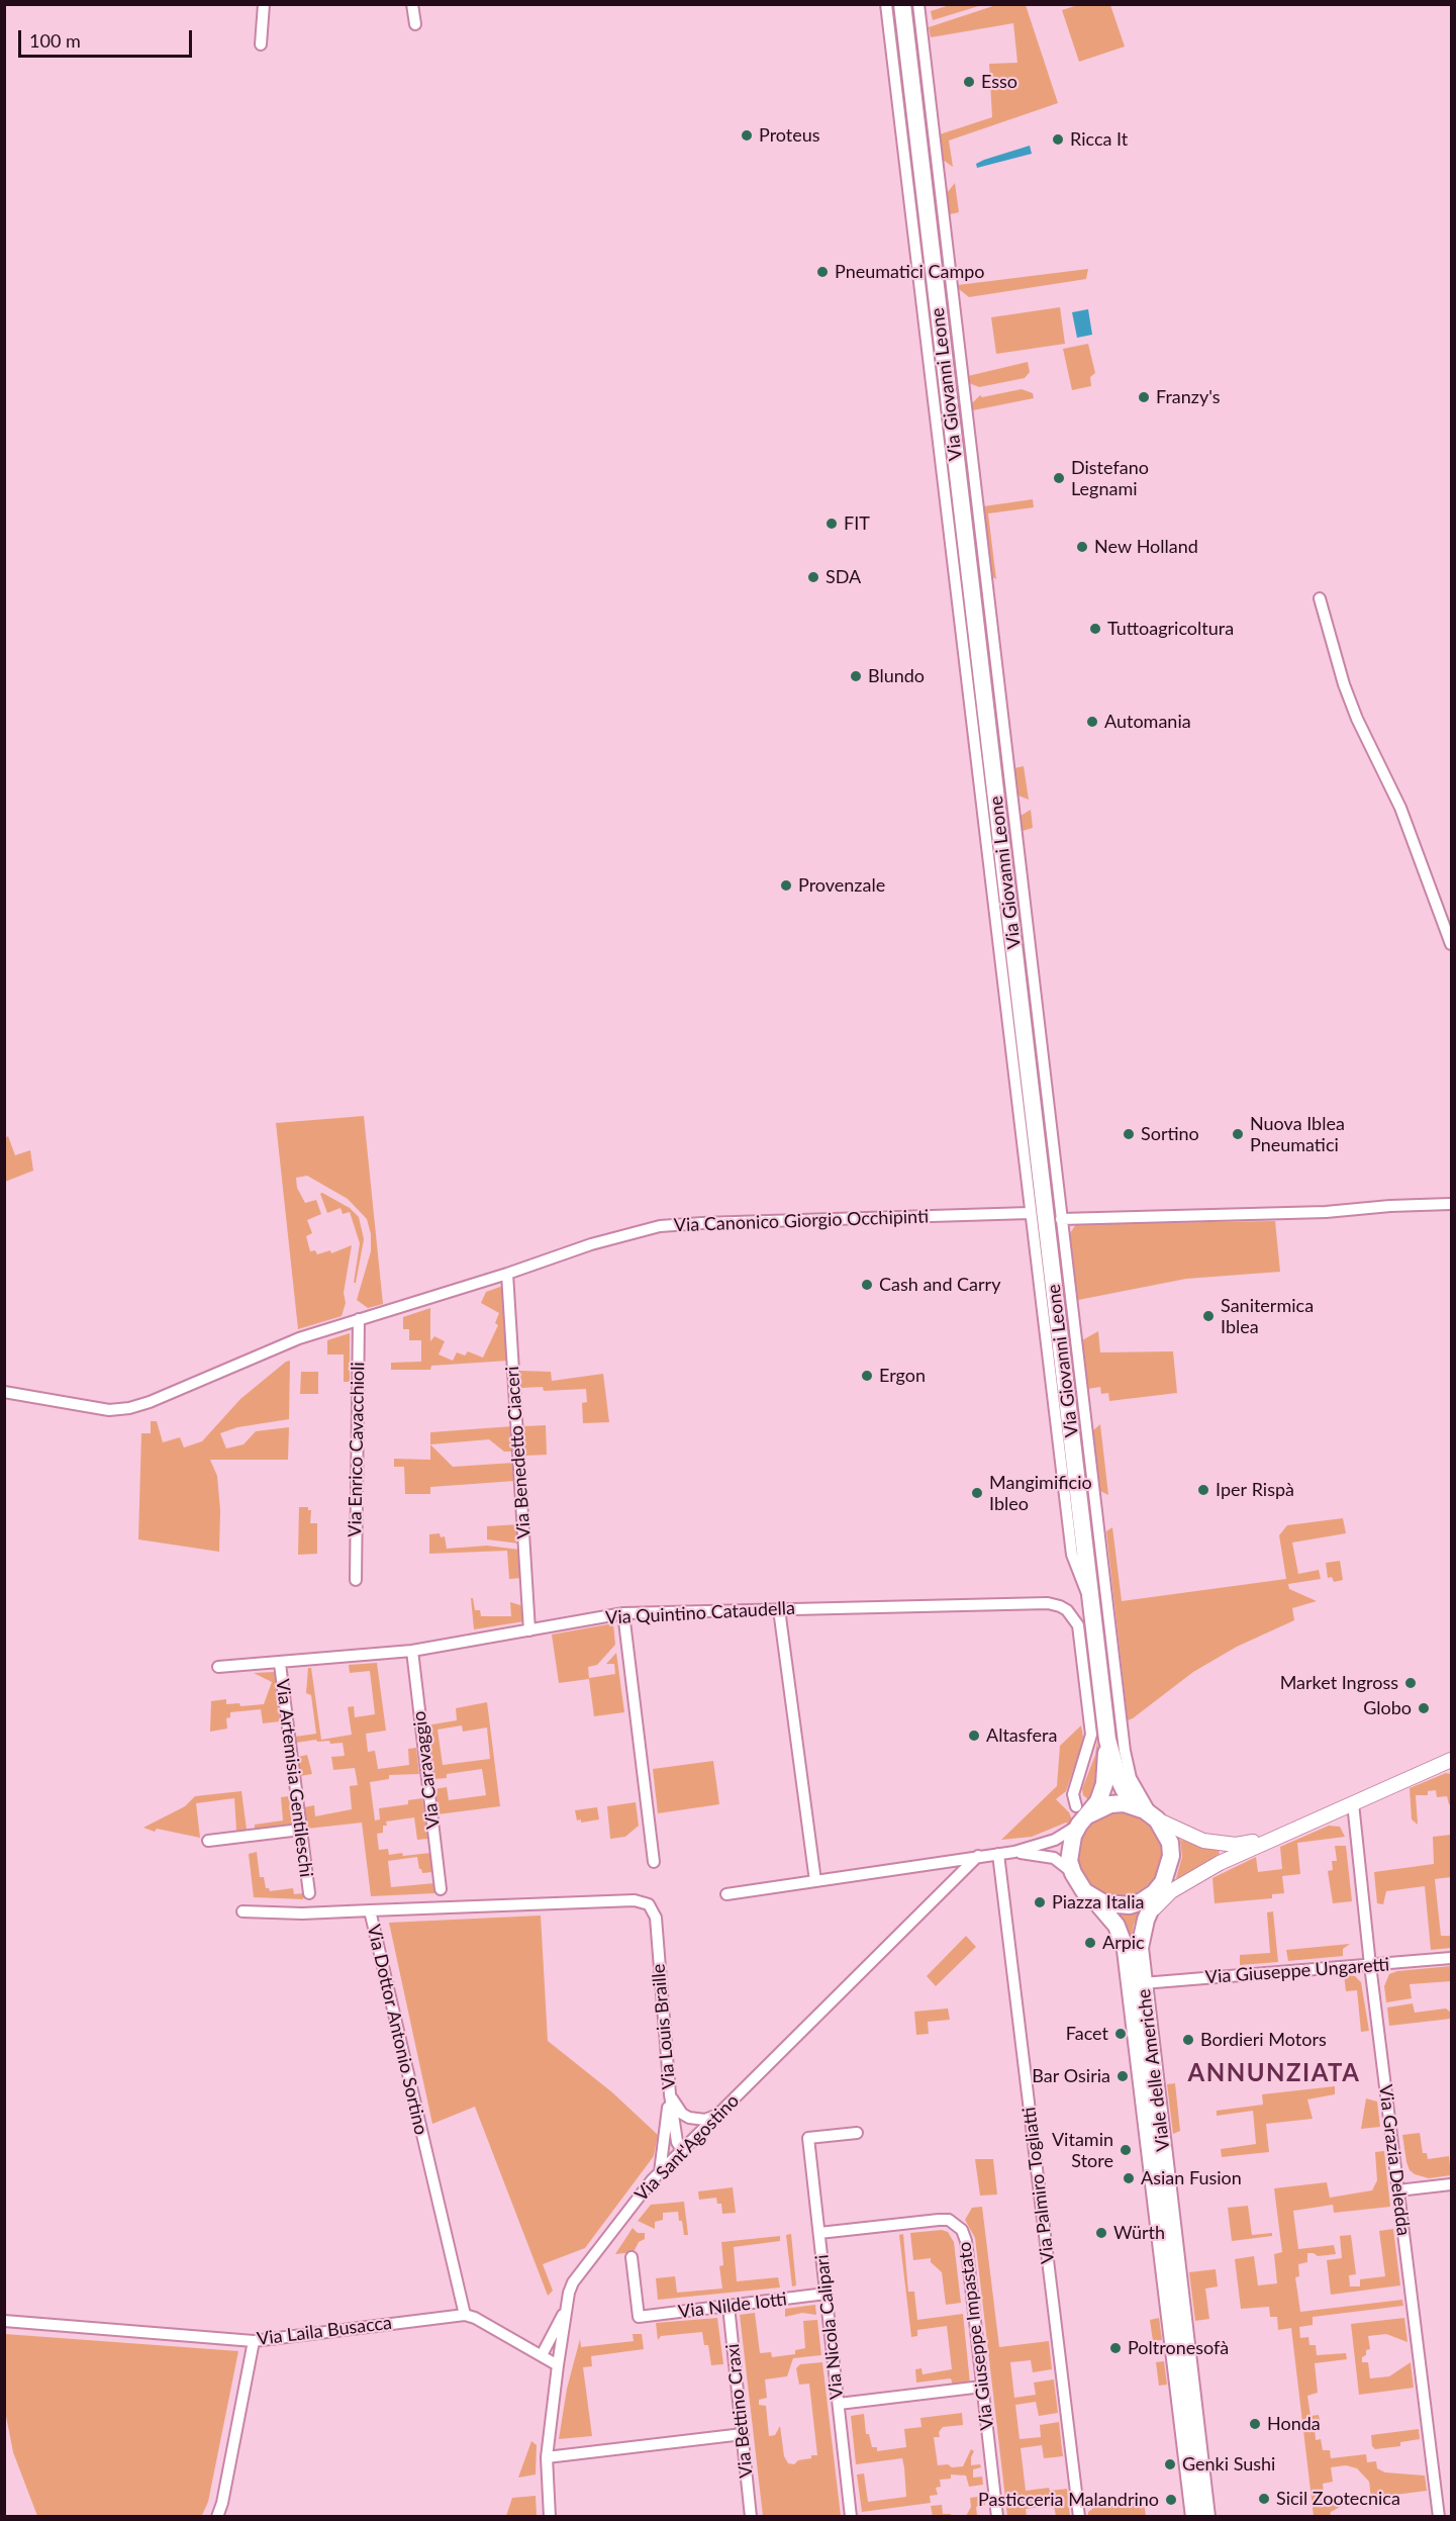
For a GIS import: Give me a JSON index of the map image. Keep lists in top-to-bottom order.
{
  "streets": {
    "main road": ["Via Giovanni Leone", "Viale delle Americhe"],
    "street": [
      "Via Canonico Giorgio Occhipinti",
      "Via Enrico Cavacchioli",
      "Via Benedetto Ciaceri",
      "Via Quintino Cataudella",
      "Via Caravaggio",
      "Via Artemisia Gentileschi",
      "Via Giuseppe Ungaretti",
      "Via Louis Braille",
      "Via Dottor Antonio Sortino",
      "Via Sant'Agostino",
      "Via Grazia Deledda",
      "Via Palmiro Togliatti",
      "Via Nilde Iotti",
      "Via Nicola Calipari",
      "Via Laila Busacca",
      "Via Giuseppe Impastato",
      "Via Bettino Craxi"
    ]
  },
  "crossings": [
    ["Via Canonico Giorgio Occhipinti", "Via Enrico Cavacchioli"],
    ["Via Canonico Giorgio Occhipinti", "Via Benedetto Ciaceri"],
    ["Via Benedetto Ciaceri", "Via Quintino Cataudella"],
    ["Via Quintino Cataudella", "Via Caravaggio"],
    ["Via Quintino Cataudella", "Via Artemisia Gentileschi"],
    ["Via Quintino Cataudella", "Viale delle Americhe"],
    ["Via Giuseppe Ungaretti", "Viale delle Americhe"],
    ["Via Giuseppe Ungaretti", "Via Grazia Deledda"],
    ["Via Louis Braille", "Via Dottor Antonio Sortino"],
    ["Via Louis Braille", "Via Sant'Agostino"],
    ["Via Dottor Antonio Sortino", "Via Laila Busacca"],
    ["Via Nilde Iotti", "Via Nicola Calipari"],
    ["Via Nilde Iotti", "Via Bettino Craxi"],
    ["Via Nicola Calipari", "Via Giuseppe Impastato"]
  ],
  "districts": ["ANNUNZIATA"],
  "places": [
    "Esso",
    "Proteus",
    "Ricca It",
    "Pneumatici Campo",
    "Franzy's",
    "Distefano Legnami",
    "FIT",
    "New Holland",
    "SDA",
    "Tuttoagricoltura",
    "Blundo",
    "Automania",
    "Provenzale",
    "Sortino",
    "Nuova Iblea Pneumatici",
    "Cash and Carry",
    "Sanitermica Iblea",
    "Ergon",
    "Iper Rispà",
    "Mangimificio Ibleo",
    "Market Ingross",
    "Globo",
    "Altasfera",
    "Piazza Italia",
    "Arpic",
    "Facet",
    "Bordieri Motors",
    "Bar Osiria",
    "Vitamin Store",
    "Asian Fusion",
    "Würth",
    "Poltronesofà",
    "Honda",
    "Genki Sushi",
    "Sicil Zootecnica",
    "Pasticceria Malandrino"
  ],
  "scale_bar": "100 m"
}
